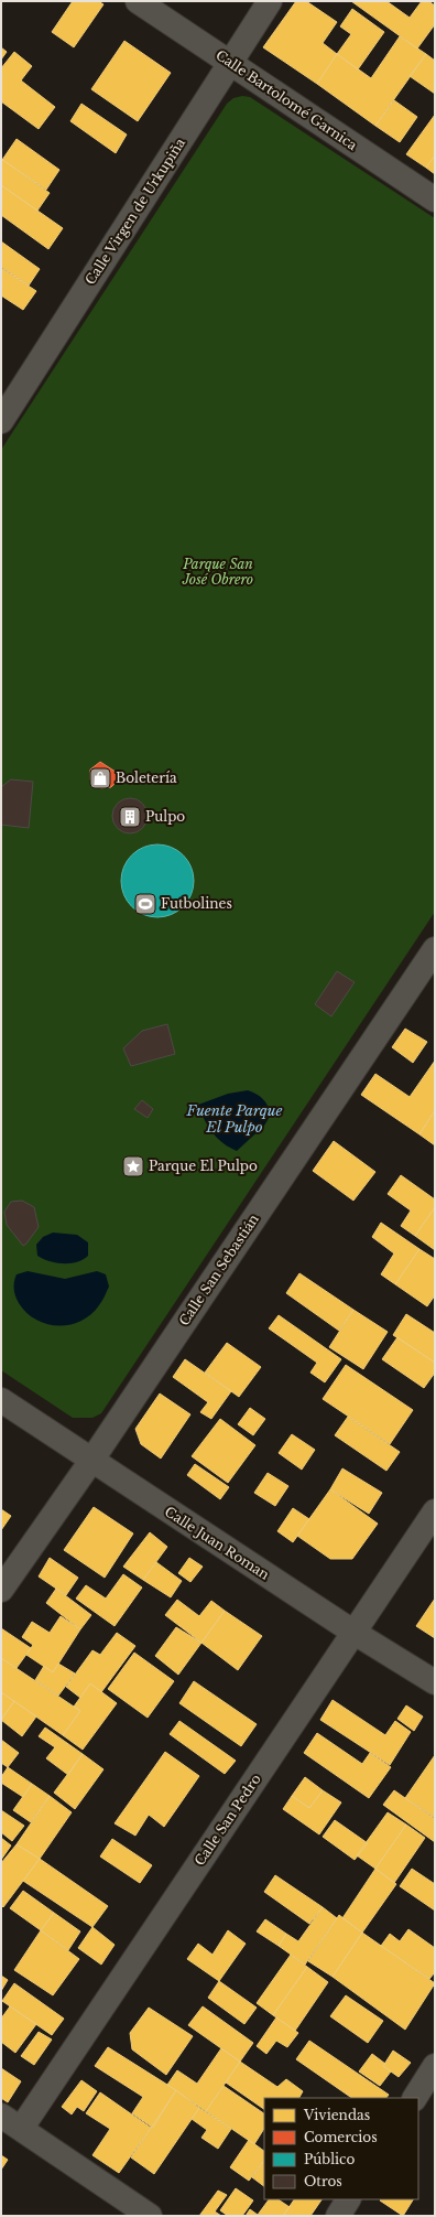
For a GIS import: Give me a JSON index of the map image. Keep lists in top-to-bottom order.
{
  "streets": {
    "street": [
      "Calle Bartolomé Garnica",
      "Calle Virgen de Urkupiña",
      "Calle San Sebastián",
      "Calle Juan Roman",
      "Calle San Pedro"
    ]
  },
  "crossings": [
    ["Calle Bartolomé Garnica", "Calle Virgen de Urkupiña"],
    ["Calle San Sebastián", "Calle Juan Roman"],
    ["Calle Juan Roman", "Calle San Pedro"]
  ],
  "water": ["Fuente Parque El Pulpo"],
  "parks": ["Parque San José Obrero"],
  "places": {
    "shop": ["Boletería"],
    "building": ["Pulpo"],
    "sports": ["Futbolines"],
    "place": ["Parque El Pulpo"]
  },
  "legend": [
    "Viviendas",
    "Comercios",
    "Público",
    "Otros"
  ]
}
